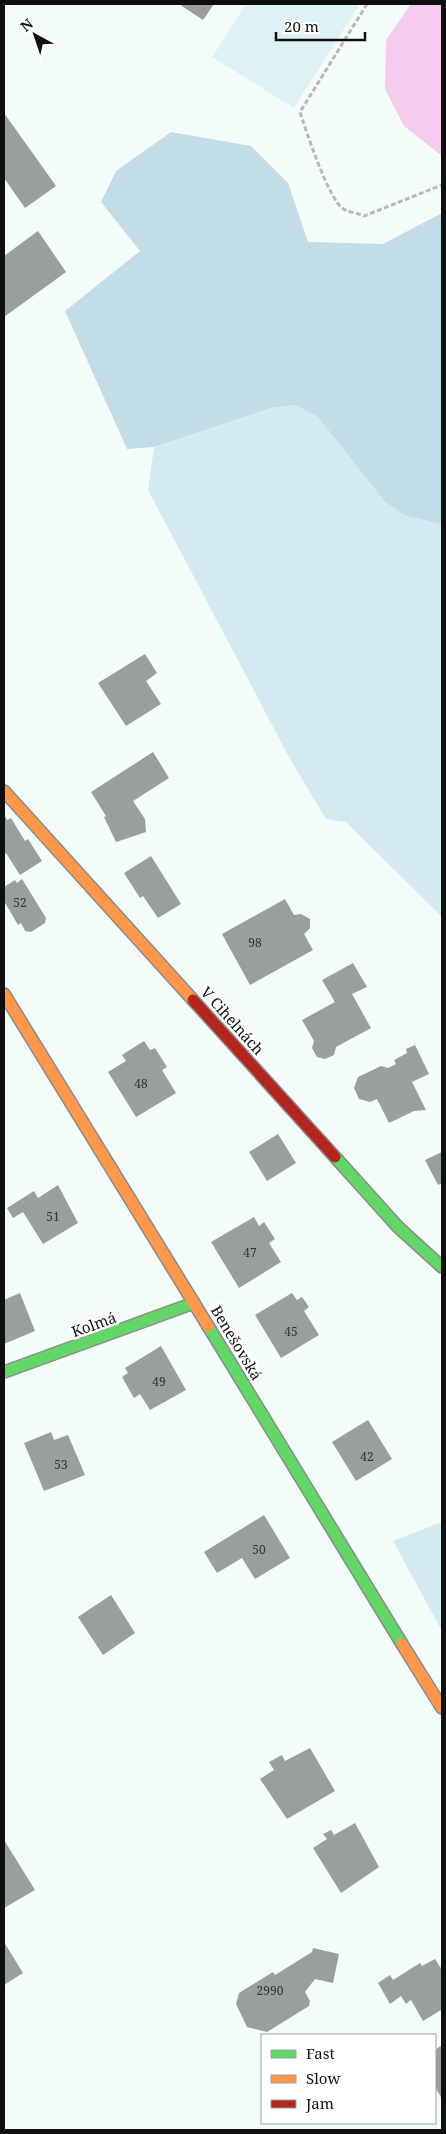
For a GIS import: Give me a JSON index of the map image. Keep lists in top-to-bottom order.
{
  "streets": {
    "street": ["V Cihelnách", "Kolmá", "Benešovská"]
  },
  "crossings": [
    ["Kolmá", "Benešovská"]
  ],
  "house_numbers": [
    "52",
    "98",
    "48",
    "51",
    "47",
    "45",
    "49",
    "42",
    "53",
    "50",
    "2990"
  ],
  "legend": ["Fast", "Slow", "Jam"],
  "scale_bar": "20 m",
  "north": "top left"
}
